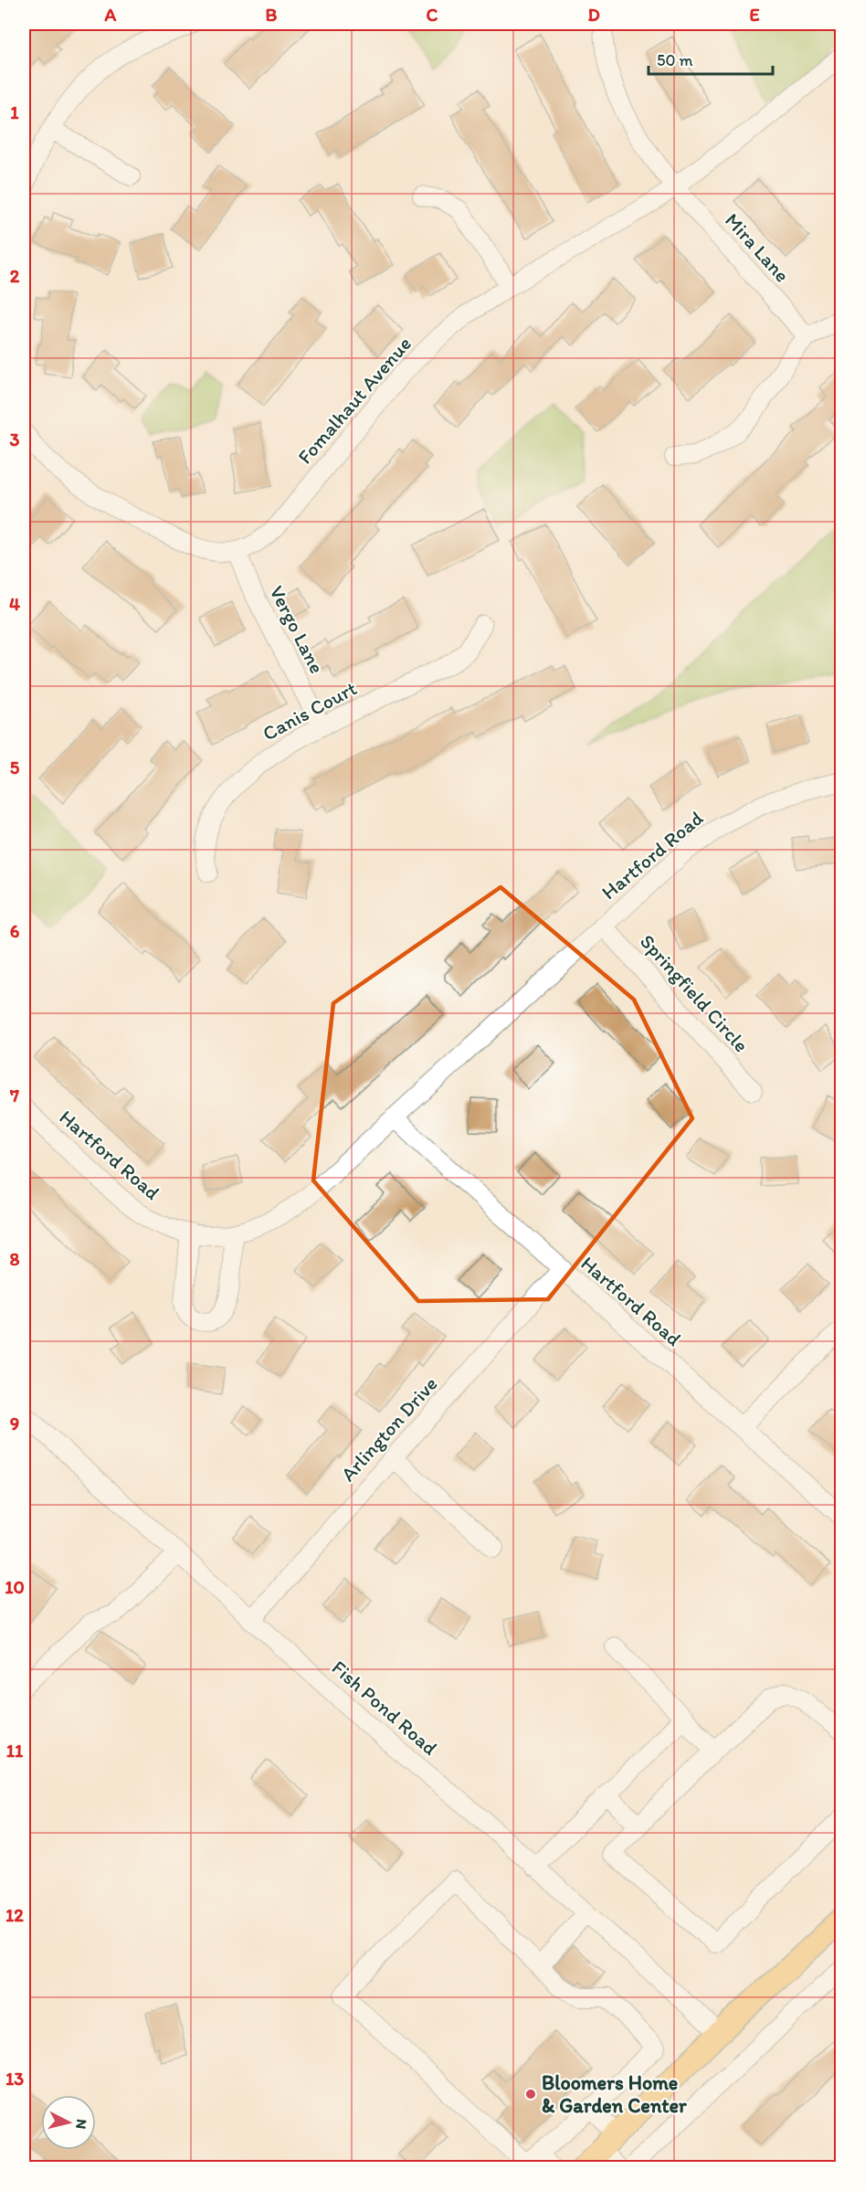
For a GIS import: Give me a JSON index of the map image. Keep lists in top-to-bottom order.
{
  "streets": {
    "street": [
      "Mira Lane",
      "Fomalhaut Avenue",
      "Vergo Lane",
      "Canis Court",
      "Hartford Road",
      "Springfield Circle",
      "Arlington Drive",
      "Fish Pond Road"
    ]
  },
  "crossings": [
    ["Mira Lane", "Fomalhaut Avenue"],
    ["Fomalhaut Avenue", "Vergo Lane"],
    ["Vergo Lane", "Canis Court"],
    ["Hartford Road", "Springfield Circle"],
    ["Hartford Road", "Arlington Drive"],
    ["Arlington Drive", "Fish Pond Road"]
  ],
  "places": ["Bloomers Home & Garden Center"],
  "scale_bar": "50 m",
  "north": "right",
  "grid": {
    "columns": [
      "A",
      "B",
      "C",
      "D",
      "E"
    ],
    "rows": [
      "1",
      "2",
      "3",
      "4",
      "5",
      "6",
      "7",
      "8",
      "9",
      "10",
      "11",
      "12",
      "13"
    ]
  }
}
